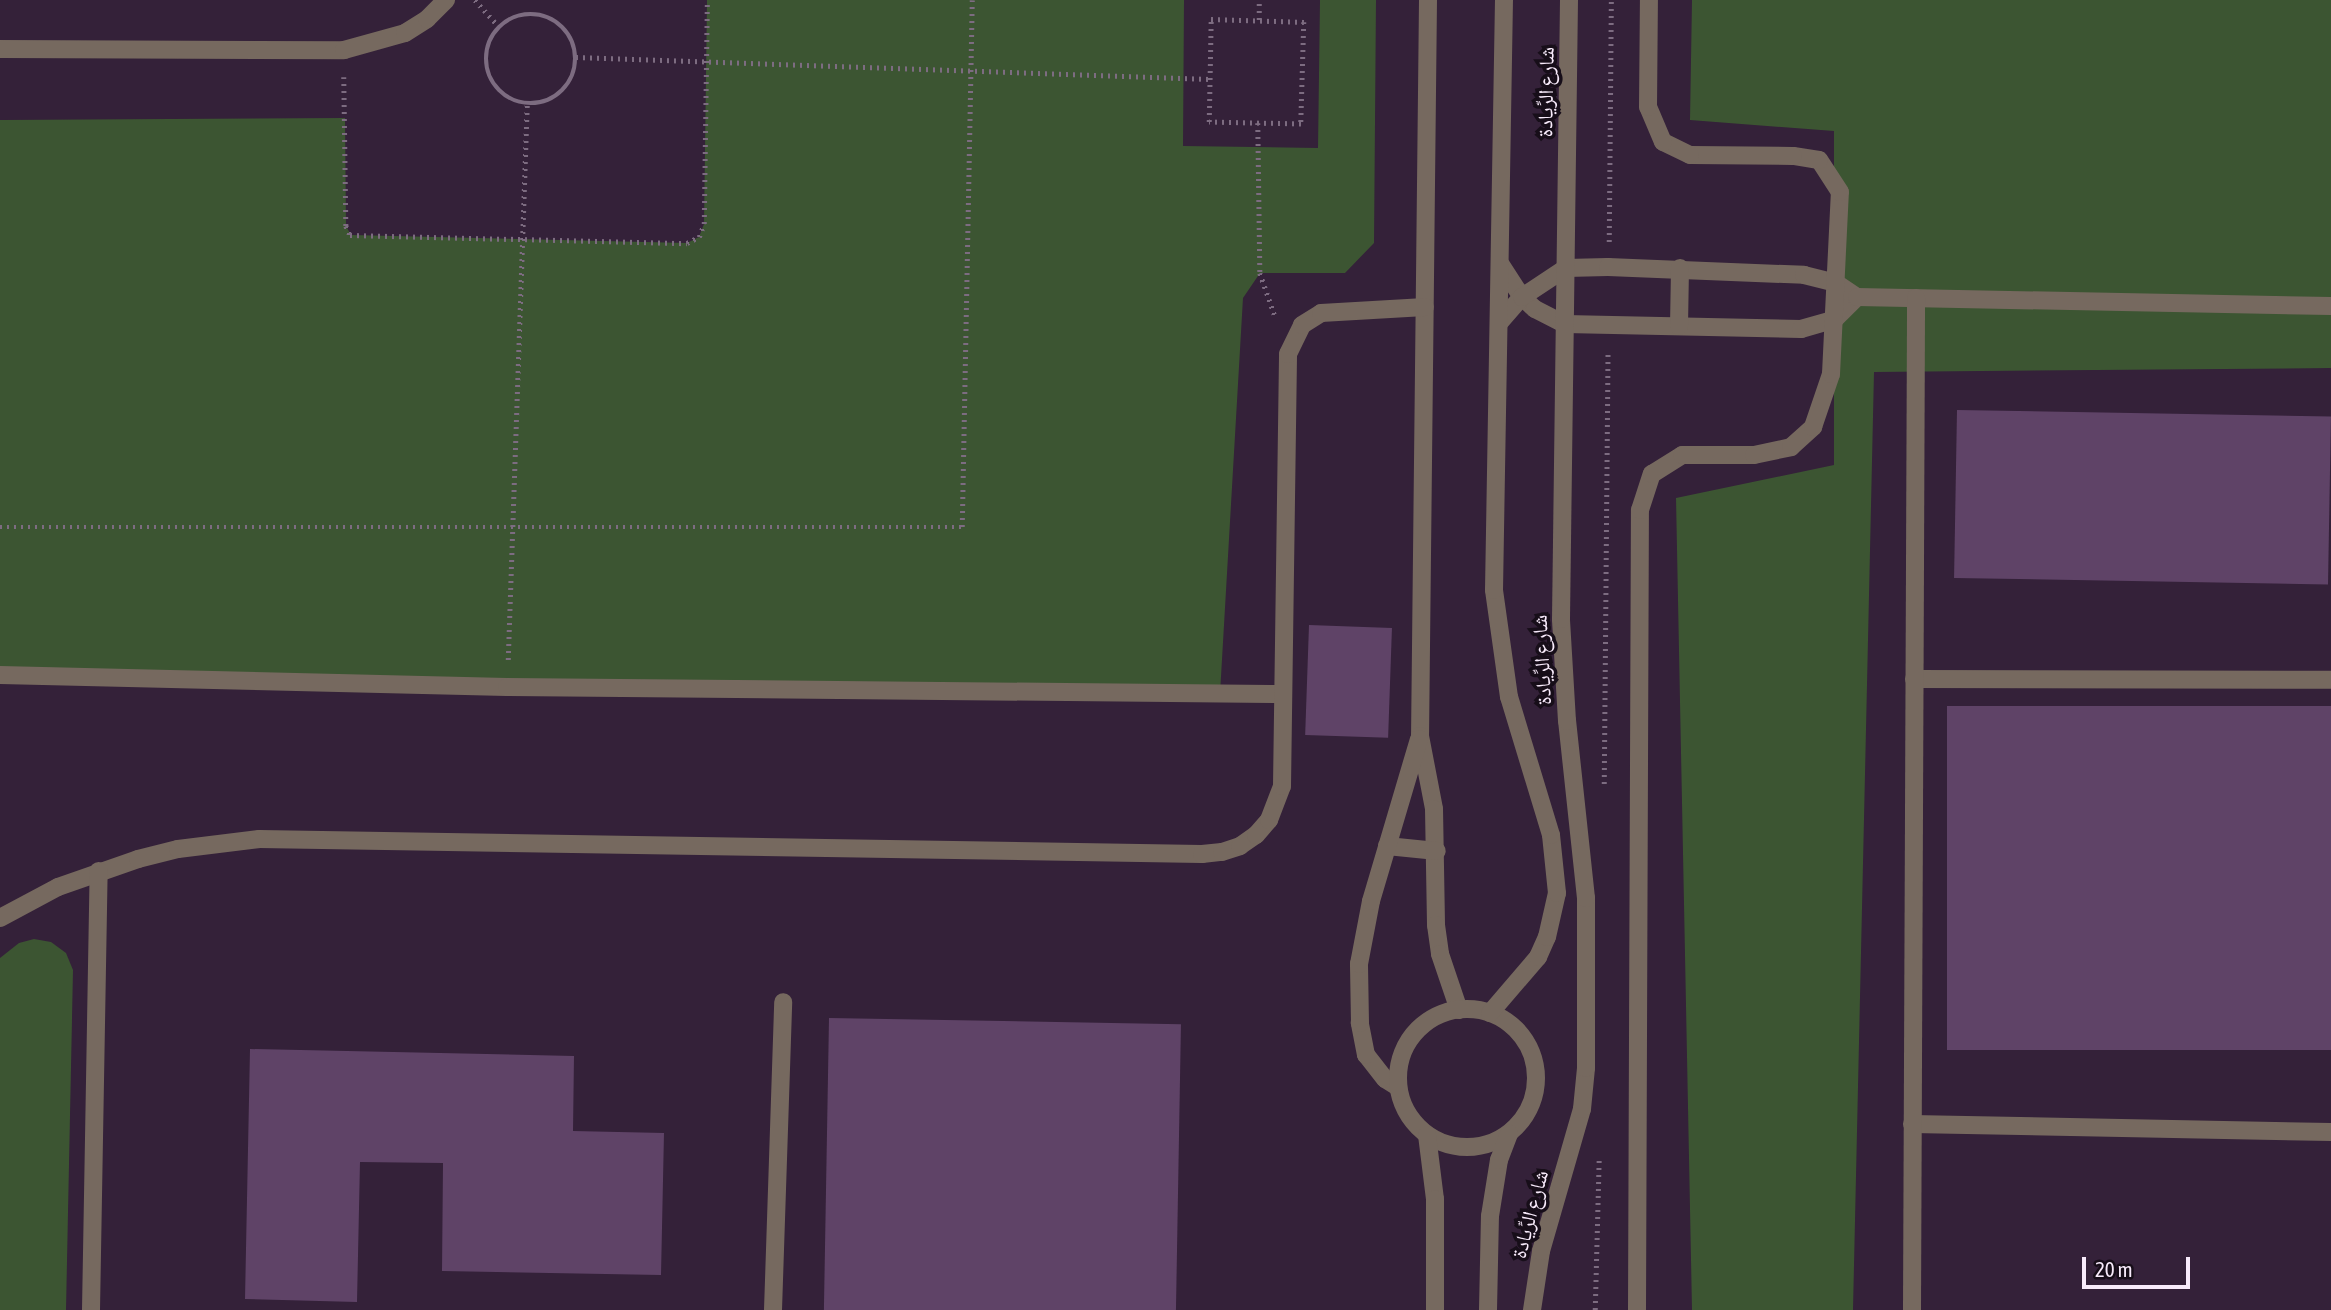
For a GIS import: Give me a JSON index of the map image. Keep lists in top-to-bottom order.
{
  "streets": {
    "street": ["شارع الرِّيادة"]
  },
  "scale_bar": "20 m"
}
